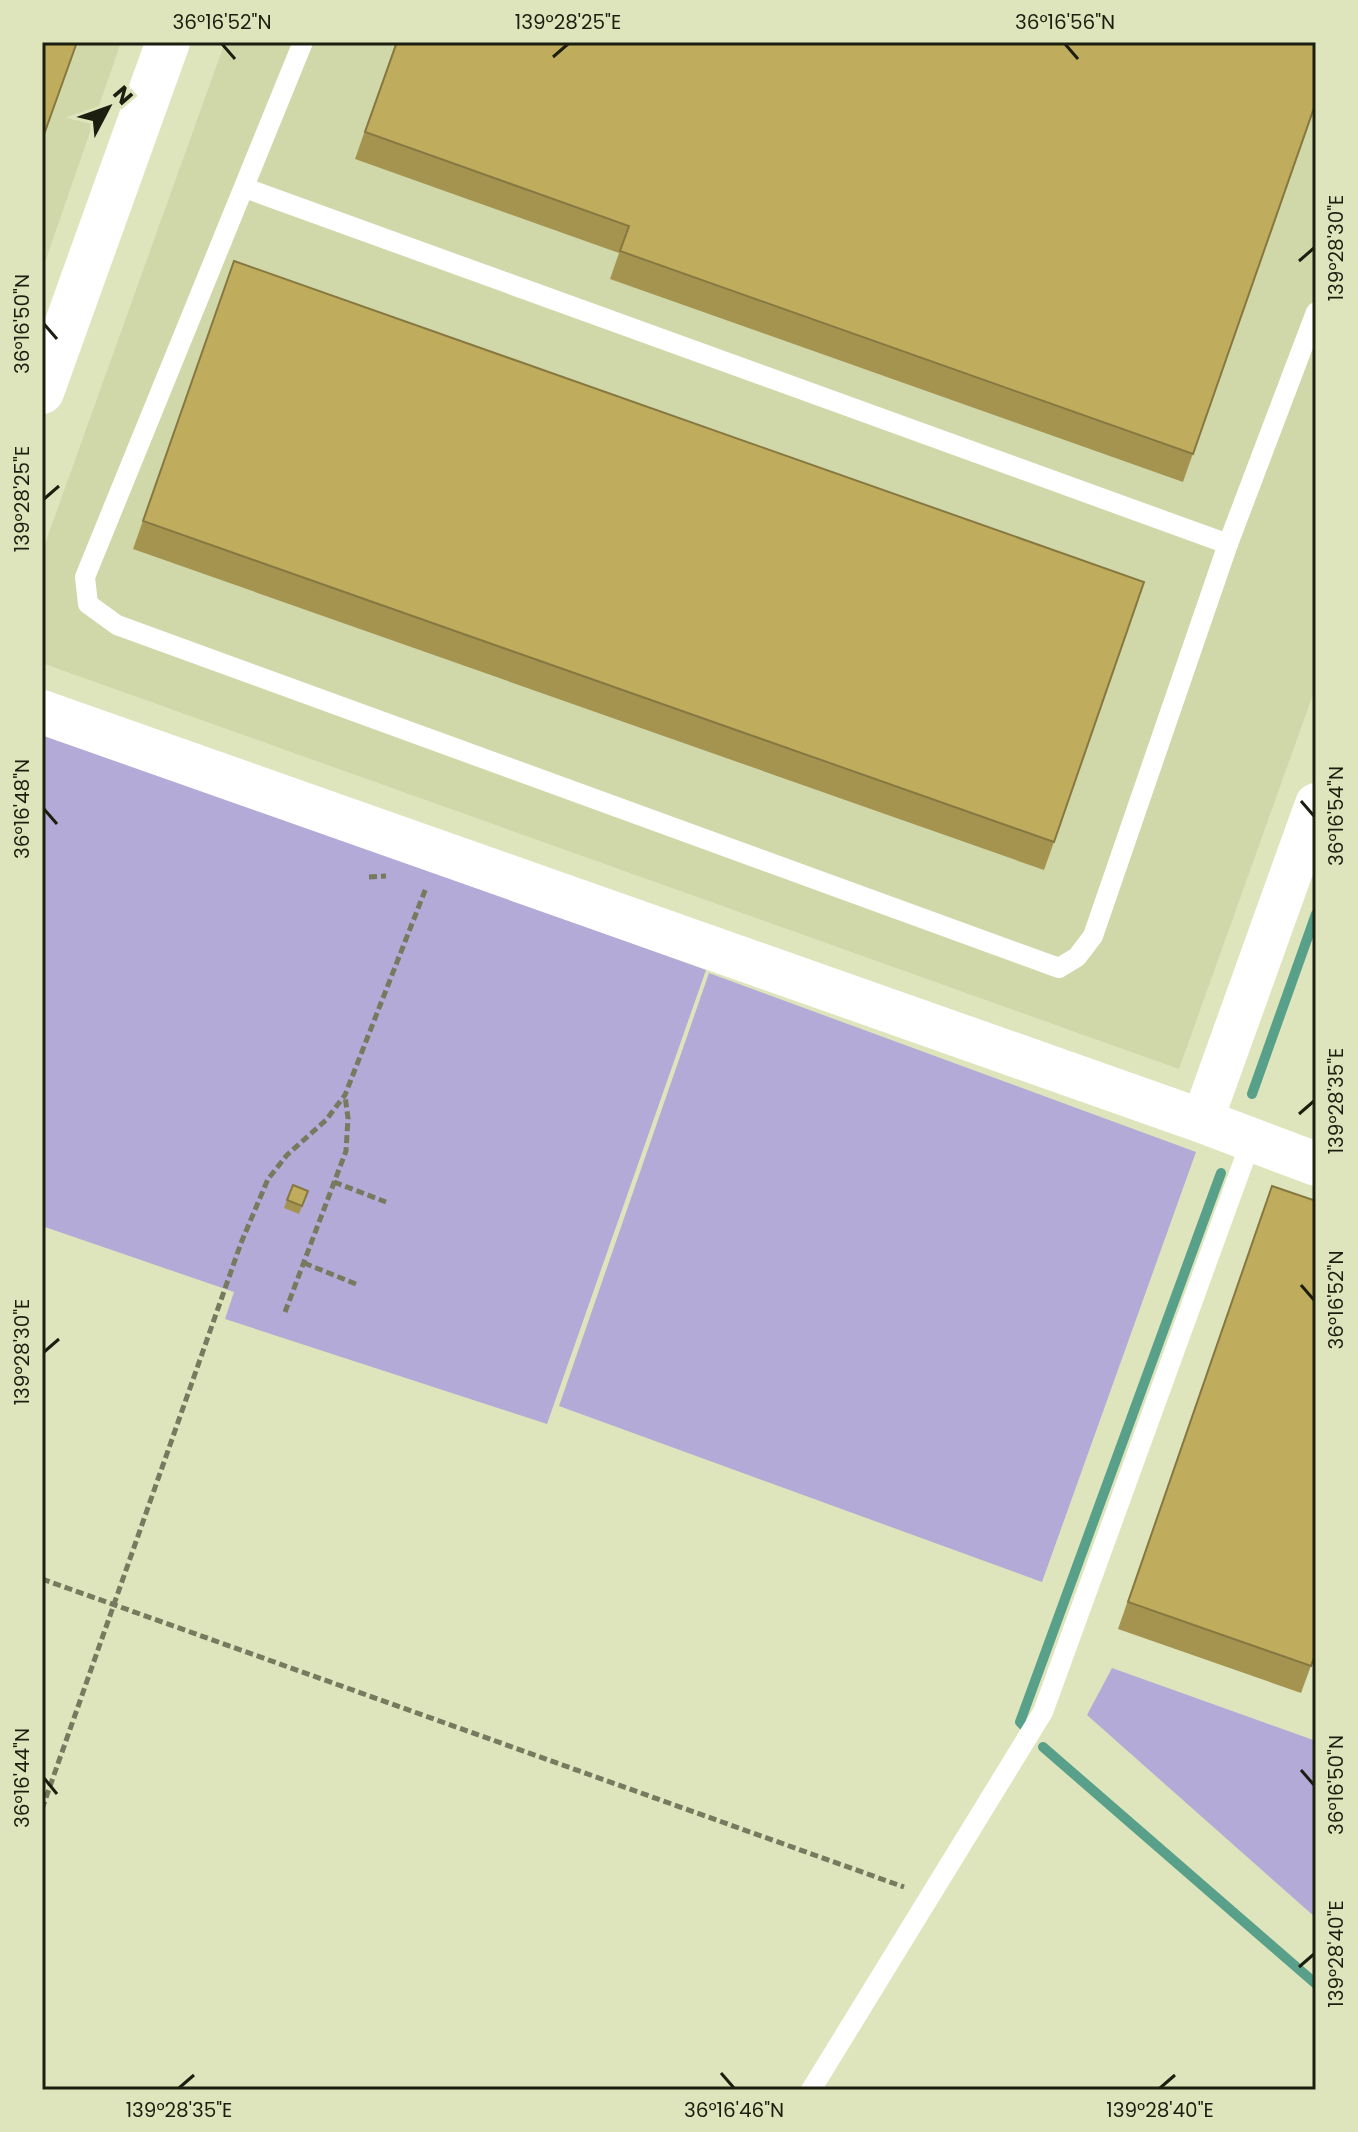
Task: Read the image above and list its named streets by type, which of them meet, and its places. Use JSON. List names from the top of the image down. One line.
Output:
{"north":"top right","coordinates":["36°16'52\"N","139°28'25\"E","36°16'56\"N","139°28'30\"E","36°16'50\"N","36°16'48\"N","36°16'54\"N","139°28'35\"E","36°16'44\"N","139°28'40\"E","36°16'46\"N"]}
